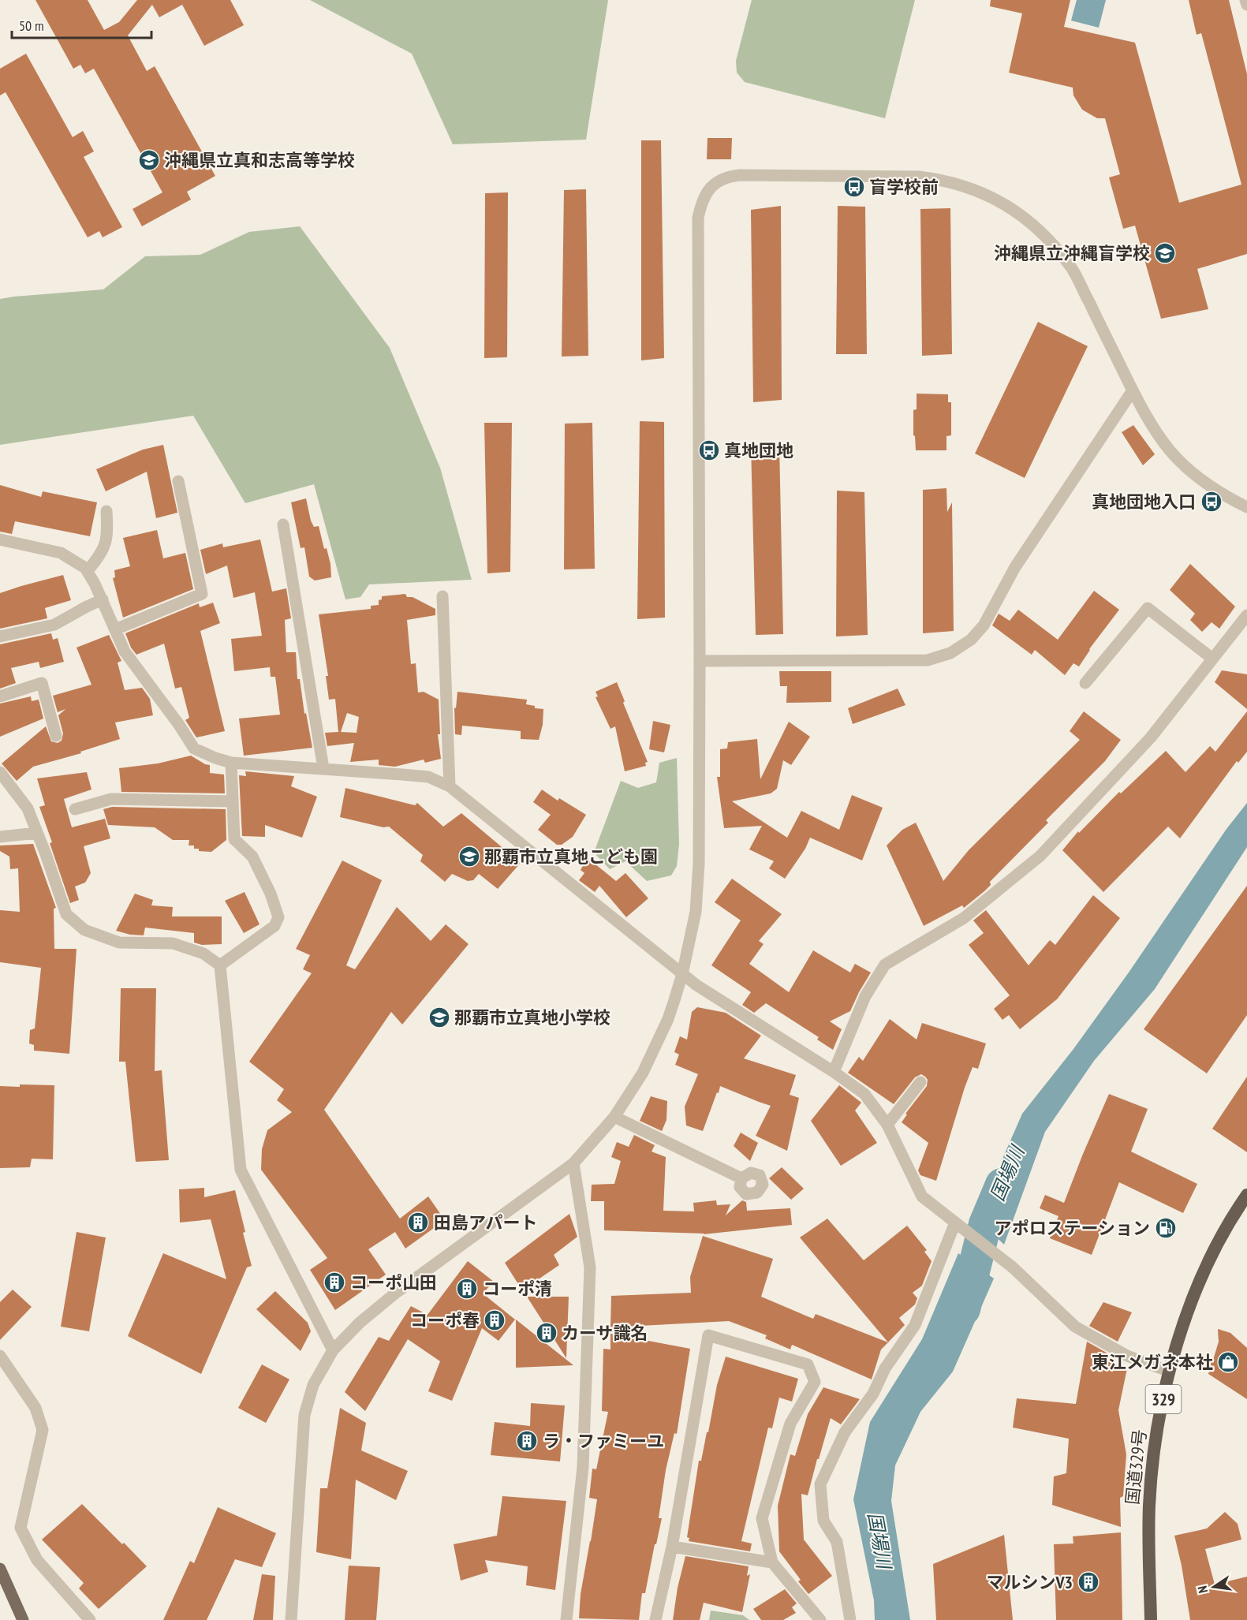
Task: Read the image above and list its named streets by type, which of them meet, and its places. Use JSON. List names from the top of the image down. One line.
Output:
{"streets":{"highway":["329","国道329号"]},"water":["国場川"],"places":{"school or university":["沖縄県立真和志高等学校","沖縄県立沖縄盲学校","那覇市立真地こども園","那覇市立真地小学校"],"bus stop":["盲学校前","真地団地","真地団地入口"],"building":["田島アパート","コーポ山田","コーポ清","コーポ春","カーサ識名","ラ・ファミーユ","マルシンV3"],"fuel station":["アポロステーション"],"shop":["東江メガネ本社"]},"scale_bar":"50 m","north":"left"}
